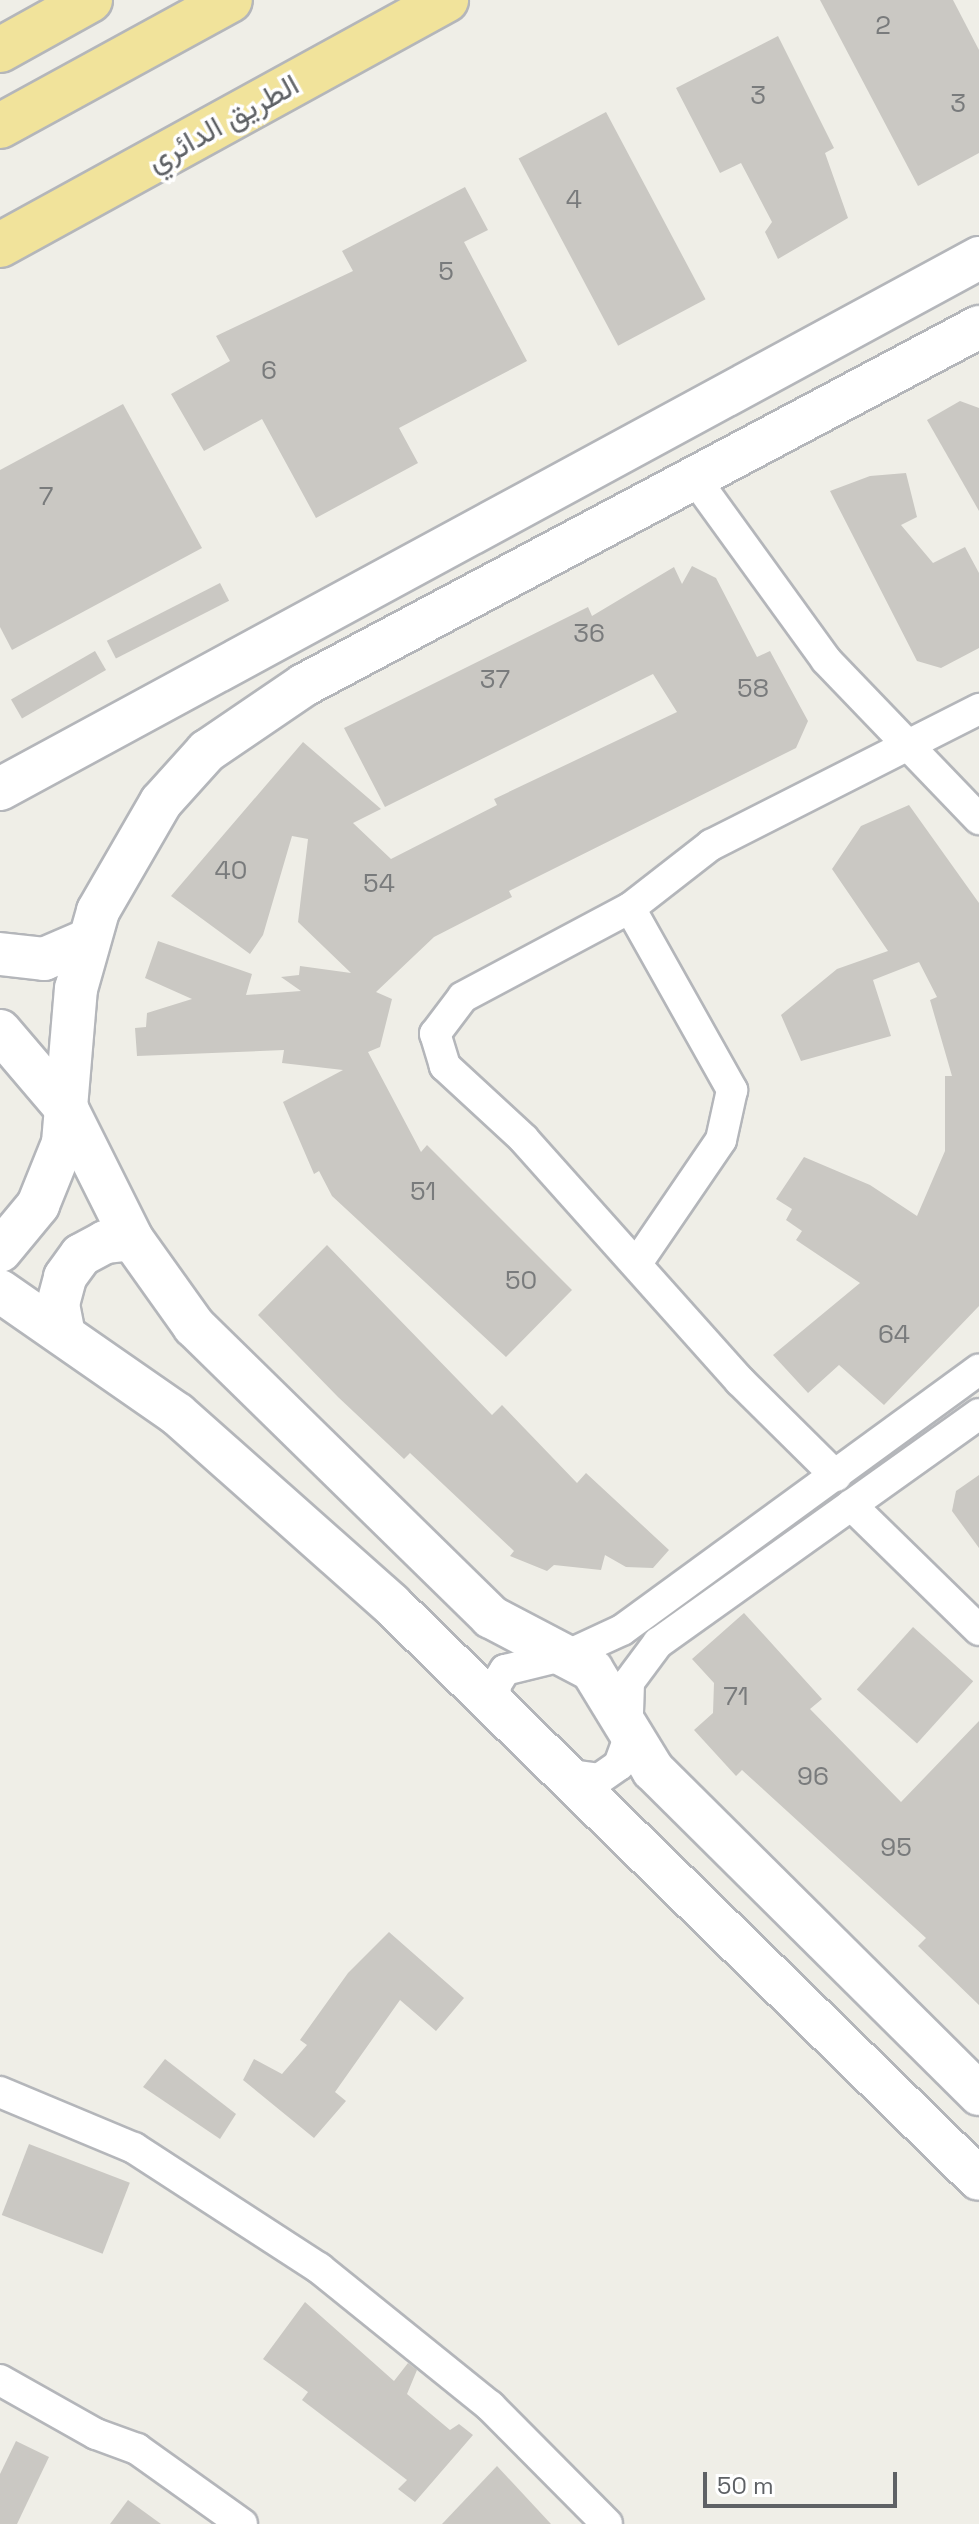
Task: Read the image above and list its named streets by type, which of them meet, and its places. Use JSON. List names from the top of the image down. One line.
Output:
{"streets":{"highway":["الطريق الدائري"]},"house_numbers":["2","3","3","4","5","6","7","36","37","58","40","54","51","50","64","71","96","95"],"scale_bar":"50 m"}
